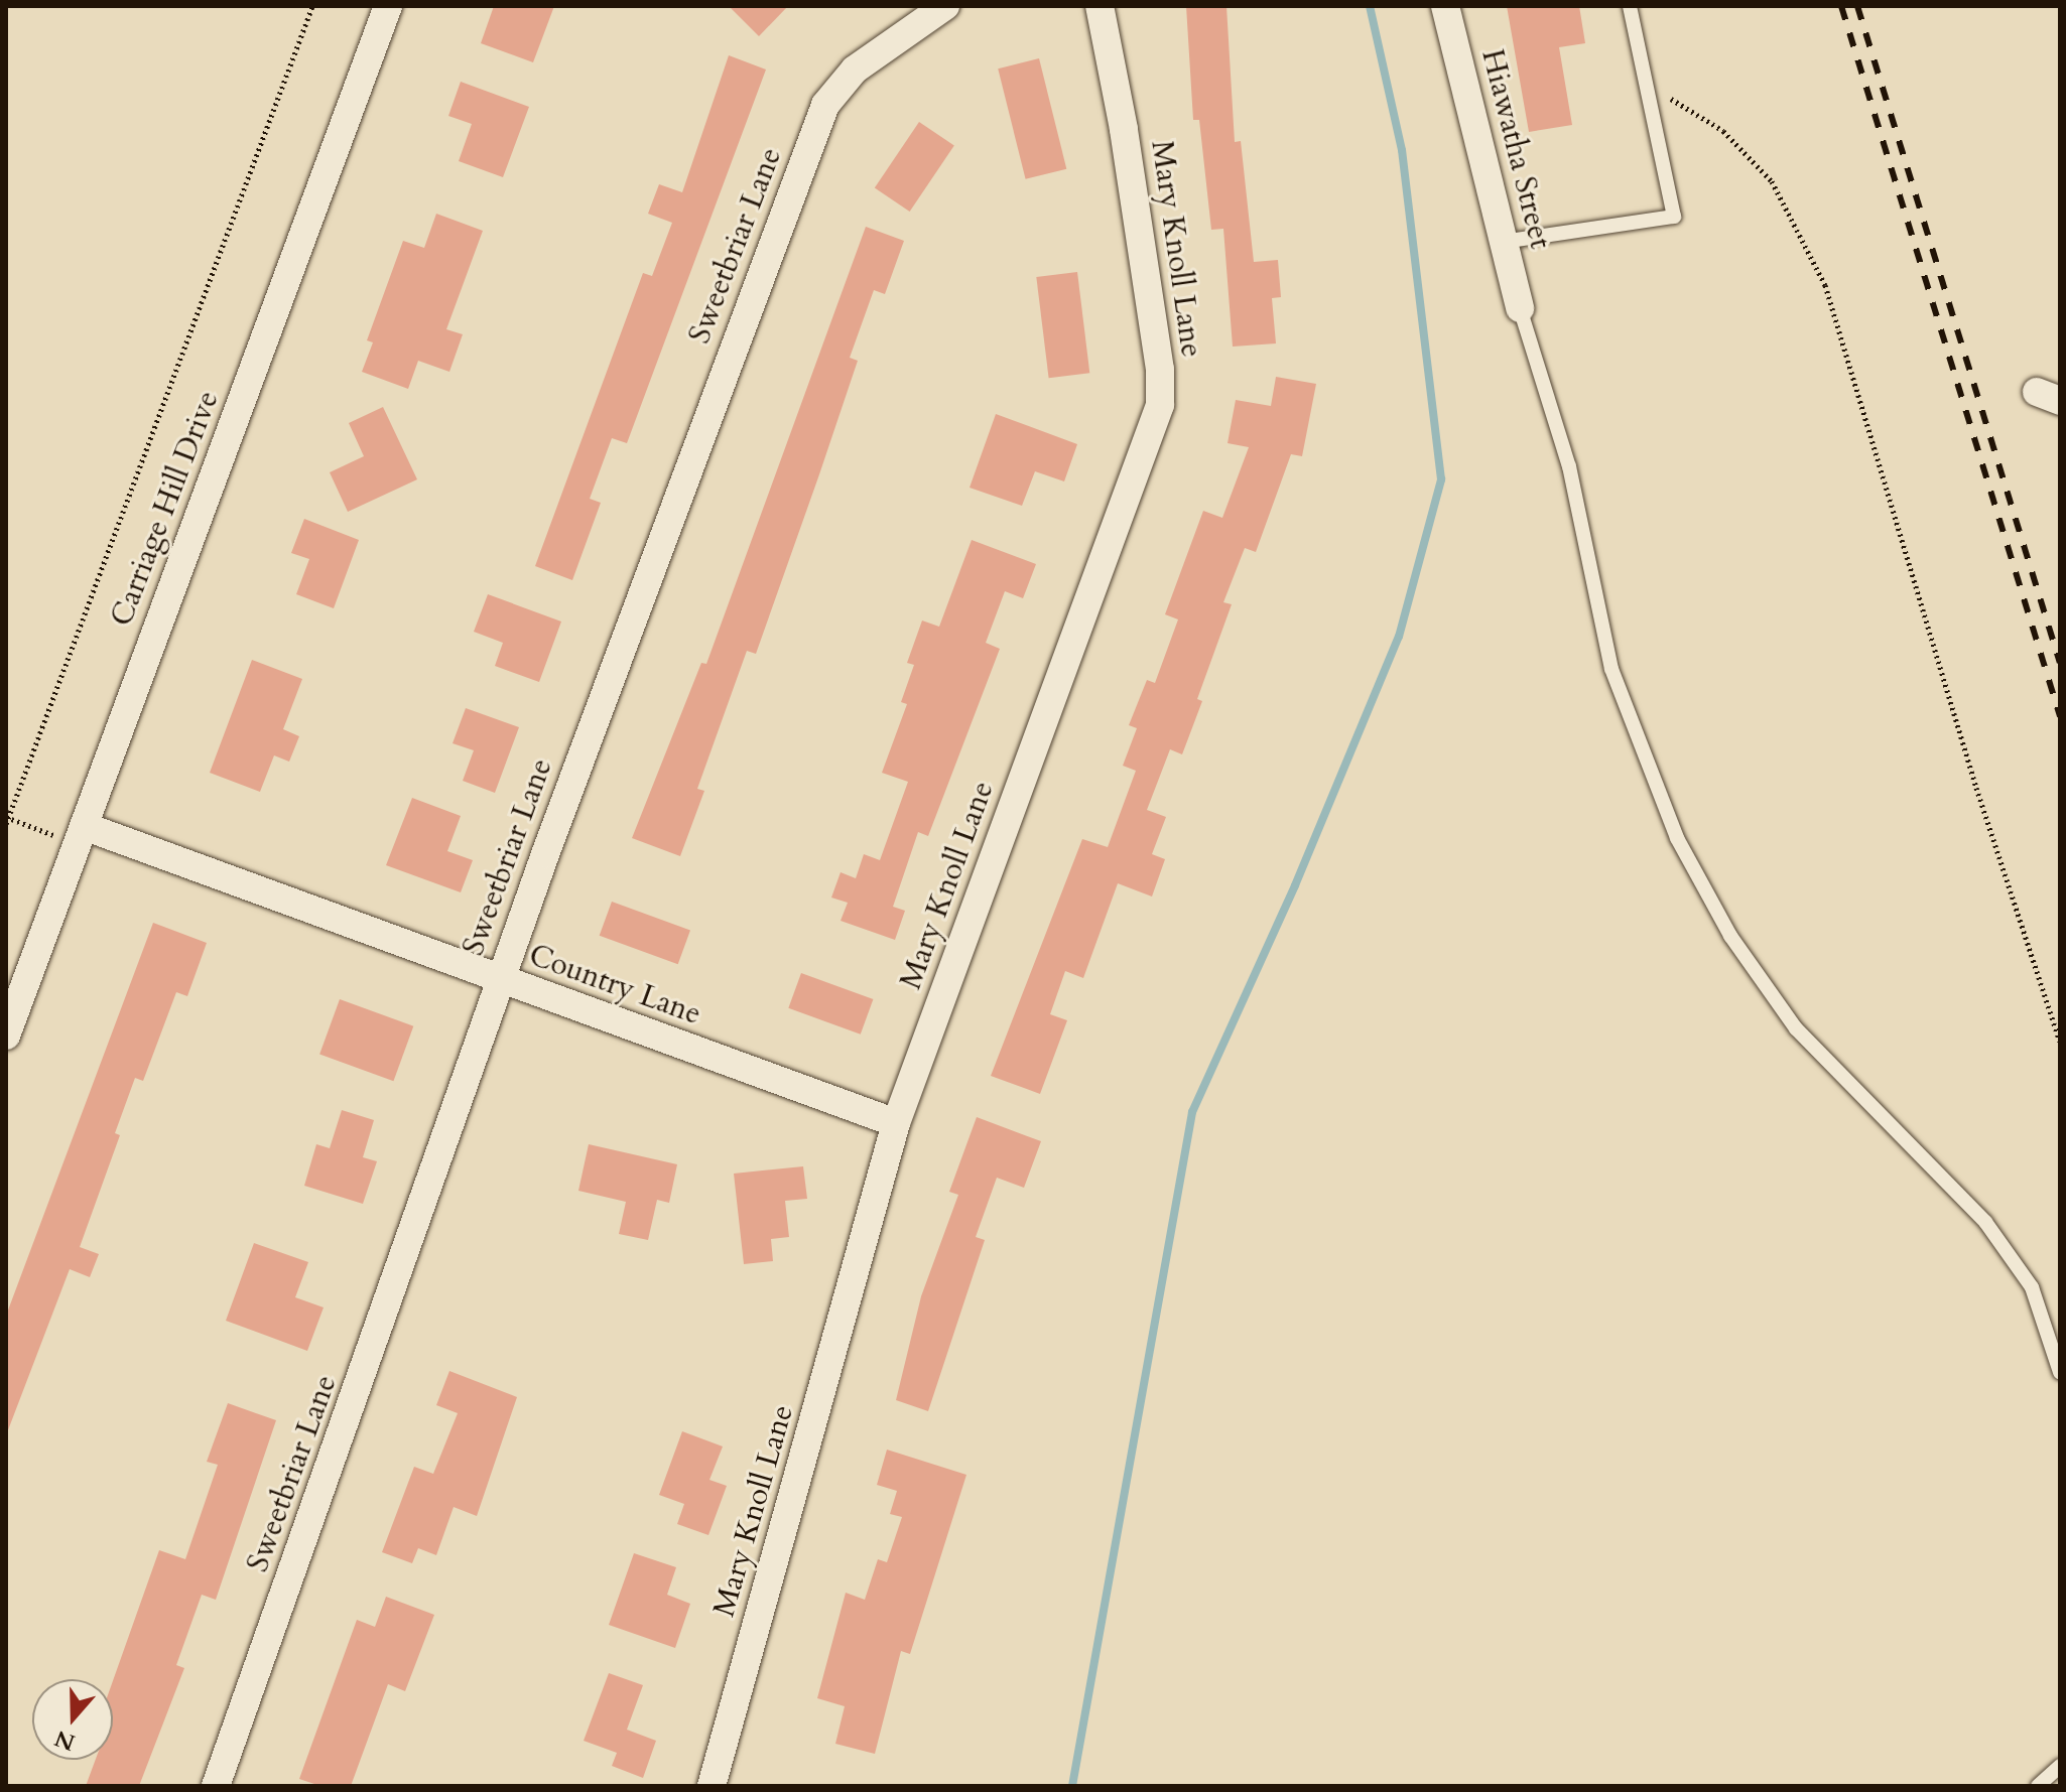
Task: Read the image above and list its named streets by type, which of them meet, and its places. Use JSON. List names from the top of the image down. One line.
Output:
{"streets":{"street":["Hiawatha Street","Sweetbriar Lane","Mary Knoll Lane","Carriage Hill Drive","Country Lane"]},"crossings":[["Sweetbriar Lane","Country Lane"],["Mary Knoll Lane","Country Lane"],["Carriage Hill Drive","Country Lane"]],"north":"bottom"}
